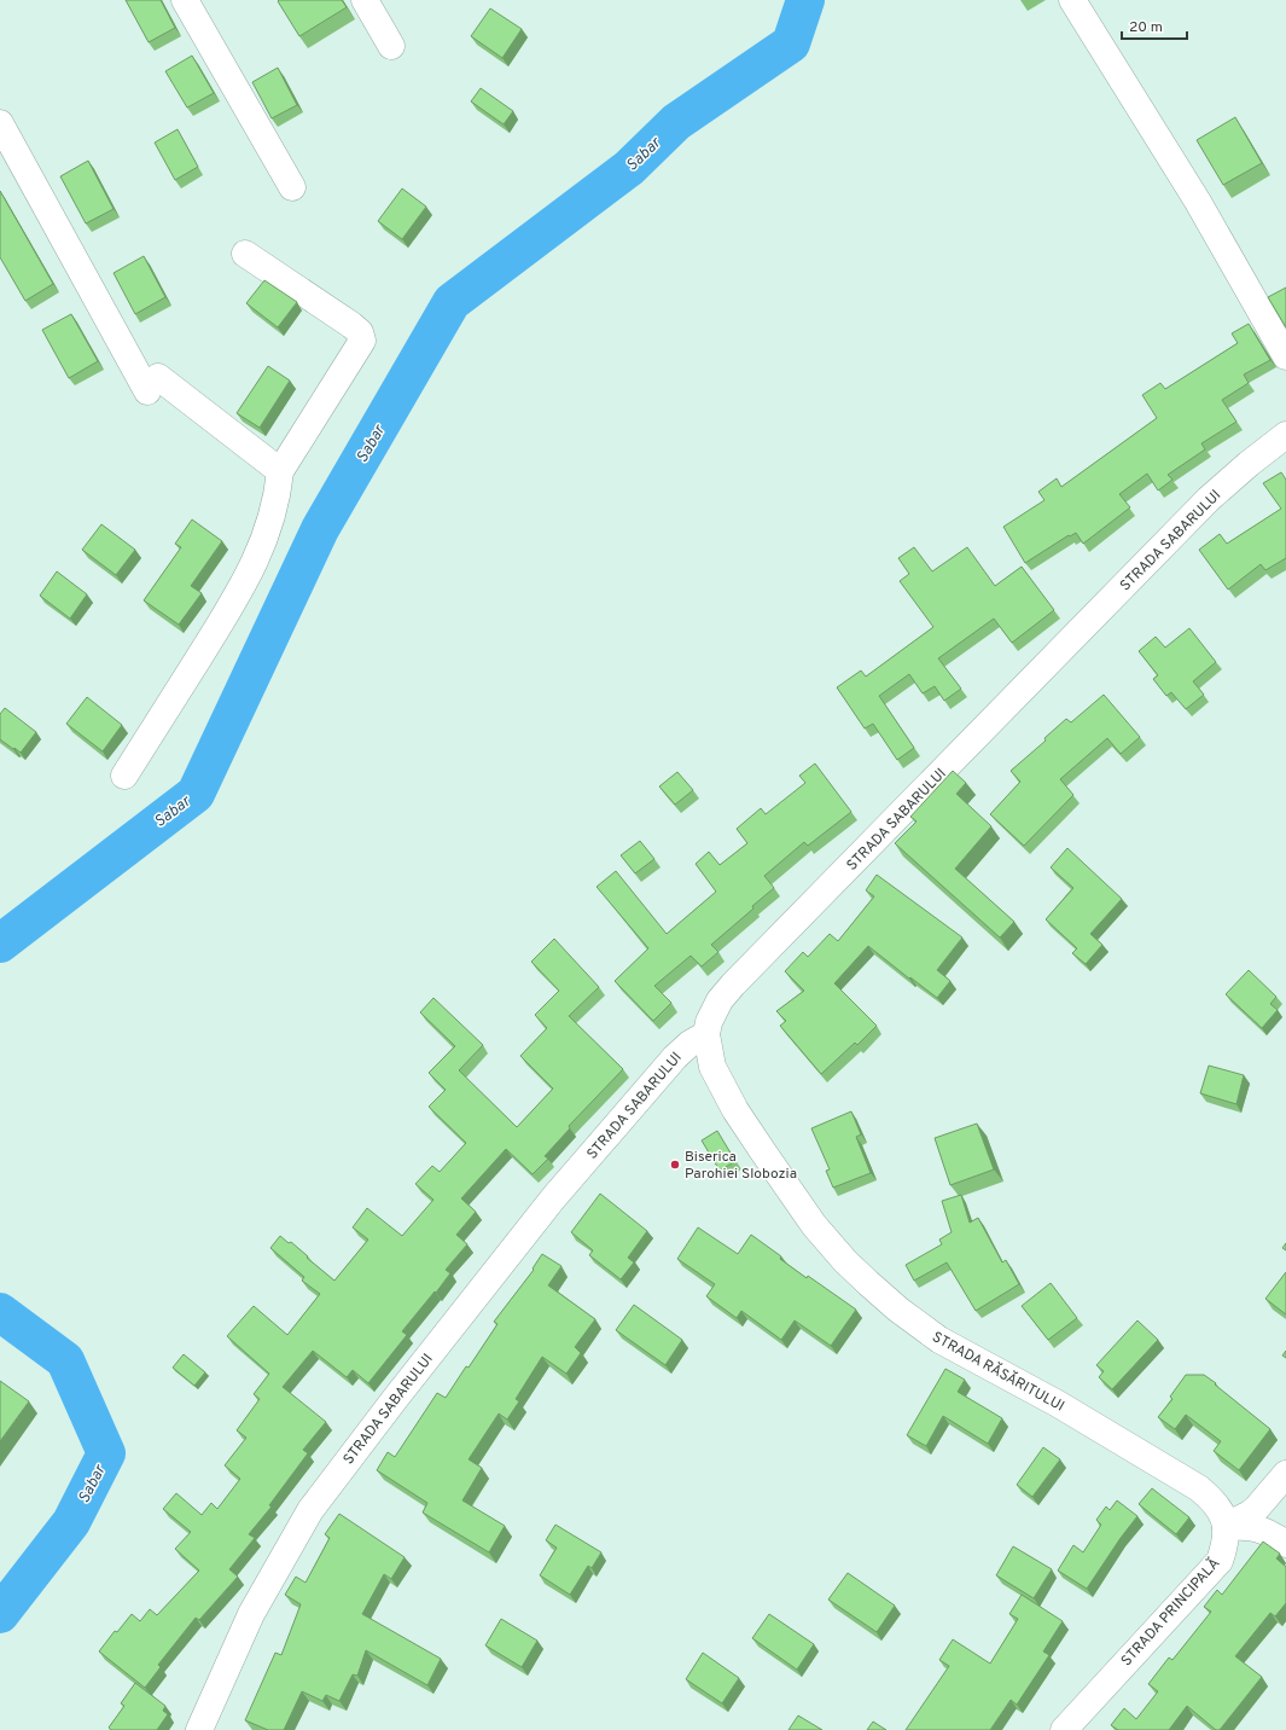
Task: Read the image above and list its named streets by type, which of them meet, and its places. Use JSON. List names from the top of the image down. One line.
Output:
{"streets":{"street":["STRADA SABARULUI","STRADA RĂSĂRITULUI","STRADA PRINCIPALĂ"]},"crossings":[["STRADA SABARULUI","STRADA RĂSĂRITULUI"],["STRADA RĂSĂRITULUI","STRADA PRINCIPALĂ"]],"water":["Sabar"],"places":["Biserica Parohiei Slobozia"],"scale_bar":"20 m"}
